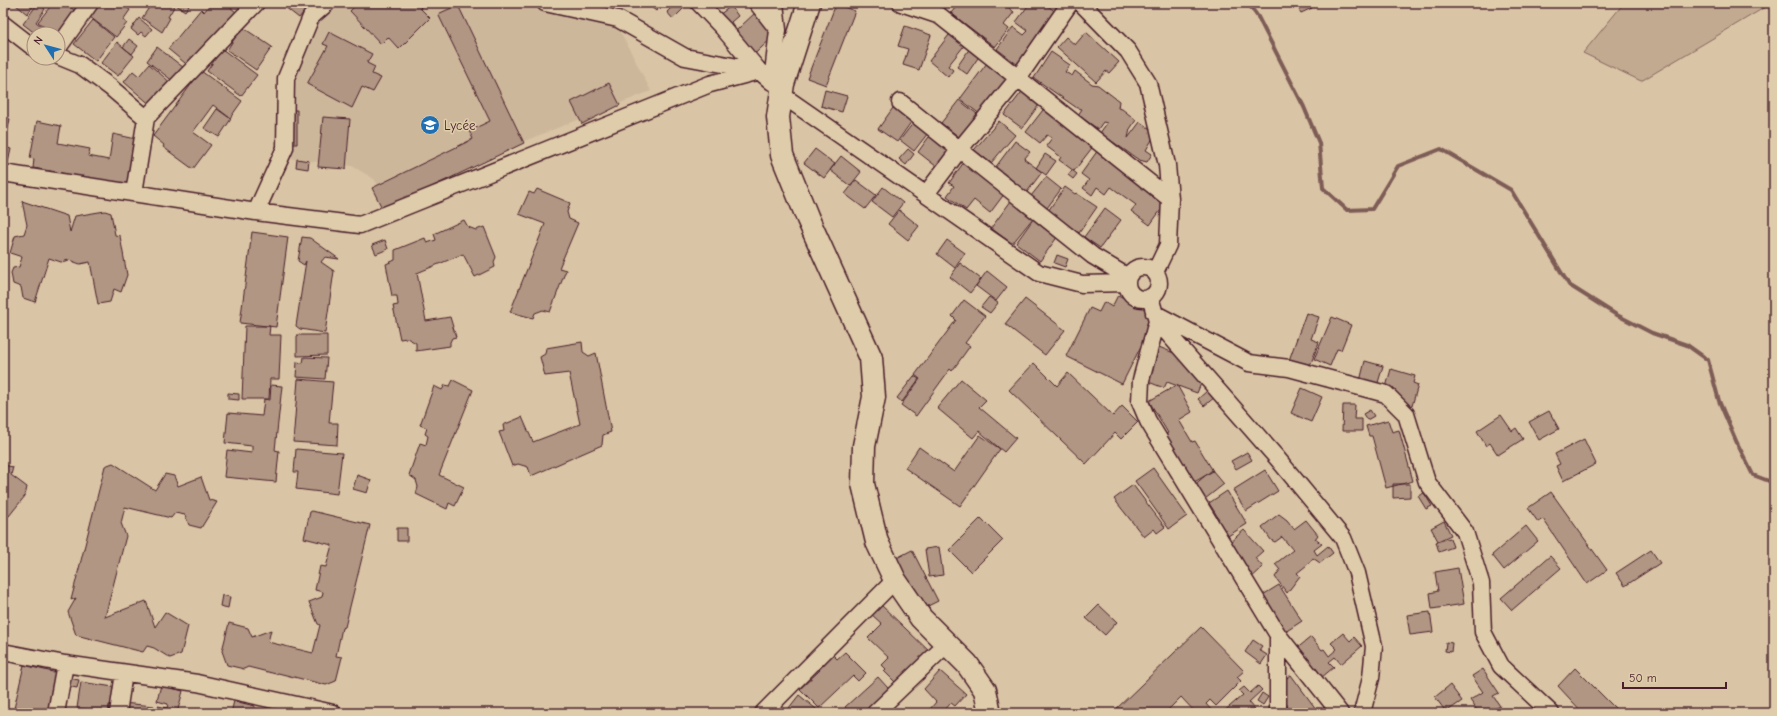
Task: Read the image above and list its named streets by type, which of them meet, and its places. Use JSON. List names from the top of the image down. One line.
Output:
{"places":{"school or university":["Lycée"]},"scale_bar":"50 m","north":"top left"}
